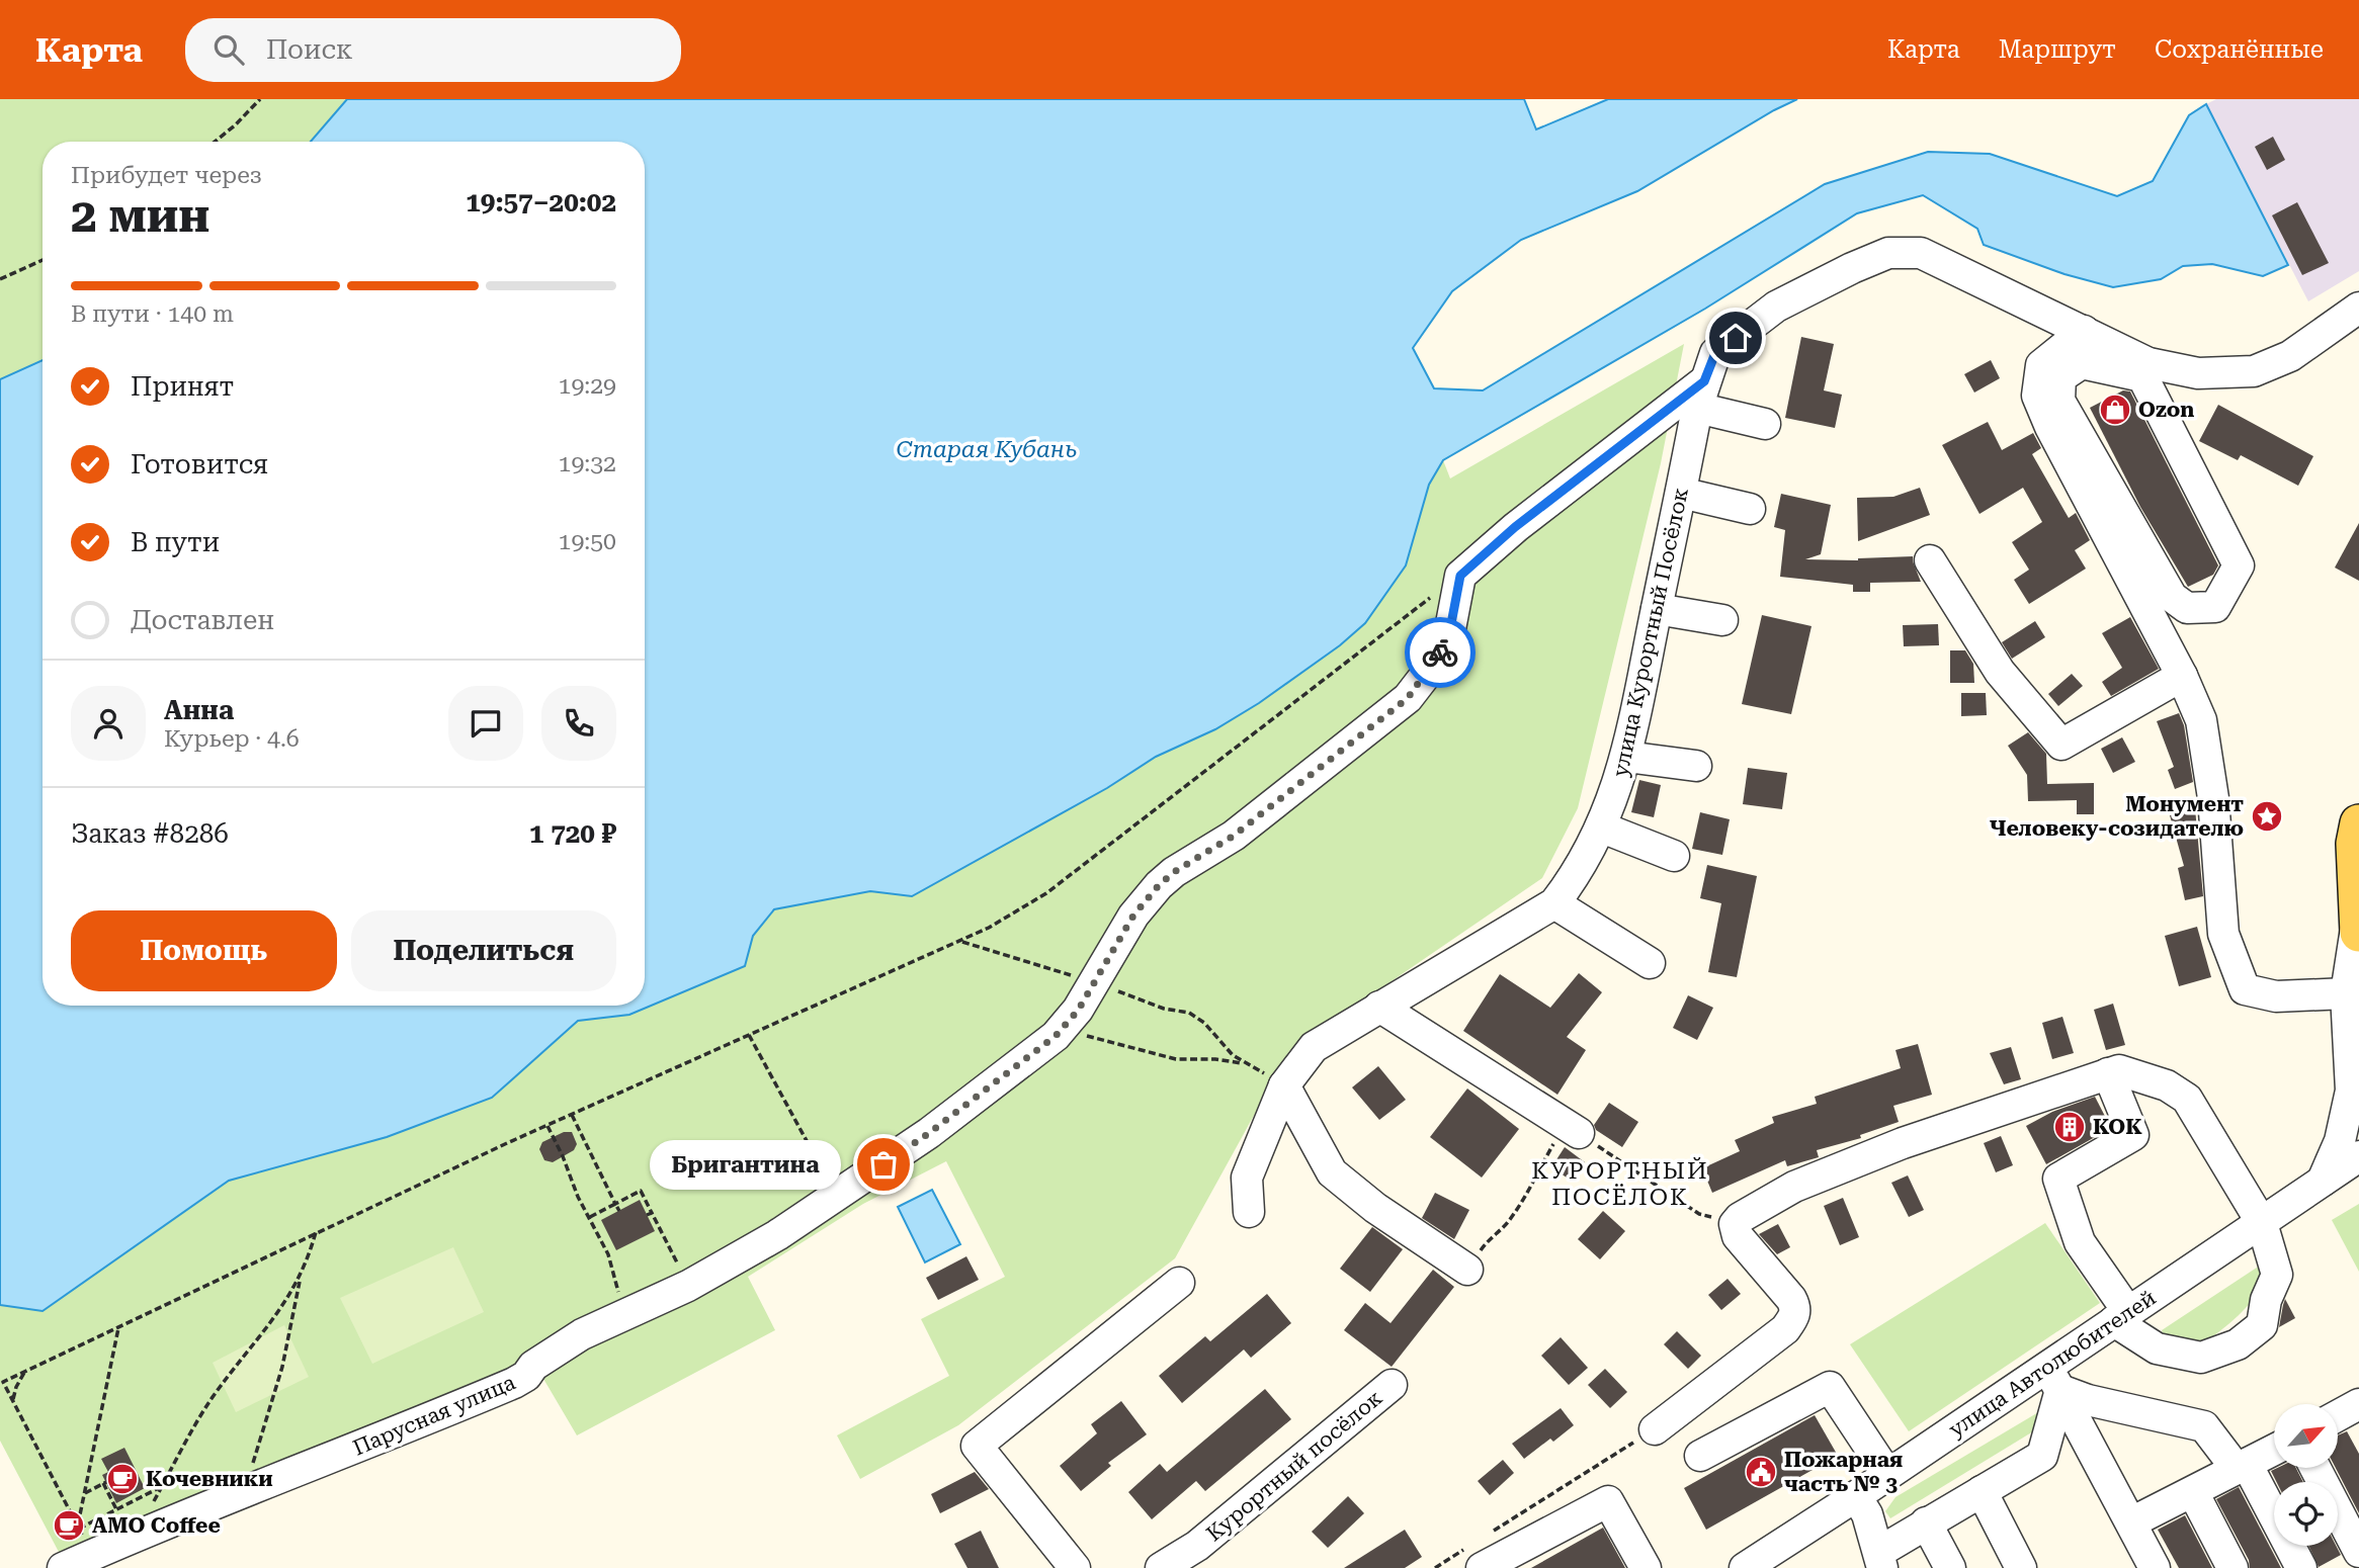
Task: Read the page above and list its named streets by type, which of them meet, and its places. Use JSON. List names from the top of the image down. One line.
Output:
{"streets":{"street":["улица Курортный Посёлок","улица Автолюбителей","Парусная улица","Курортный посёлок"]},"districts":["КУРОРТНЫЙ ПОСЁЛОК"],"water":["Старая Кубань"],"places":{"shop":["Ozon"],"place":["Монумент Человеку-созидателю"],"building":["КОК"],"other":["Бригантина"],"public building":["Пожарная часть № 3"],"cafe":["Кочевники","AMO Coffee"]},"north":"top right","page":{"header":"Карта","search":"Поиск","nav":["Карта","Маршрут","Сохранённые"],"heading":["2 мин","Прибудет через","19:57–20:02"],"panel":["Анна","Курьер · 4.6","Заказ #8286","1 720 ₽"],"bar":"В пути · 140 m","list":[["Принят","19:29"],["Готовится","19:32"],["В пути","19:50"],"Доставлен"],"buttons":["Помощь","Поделиться"],"bubble":"Бригантина"}}
